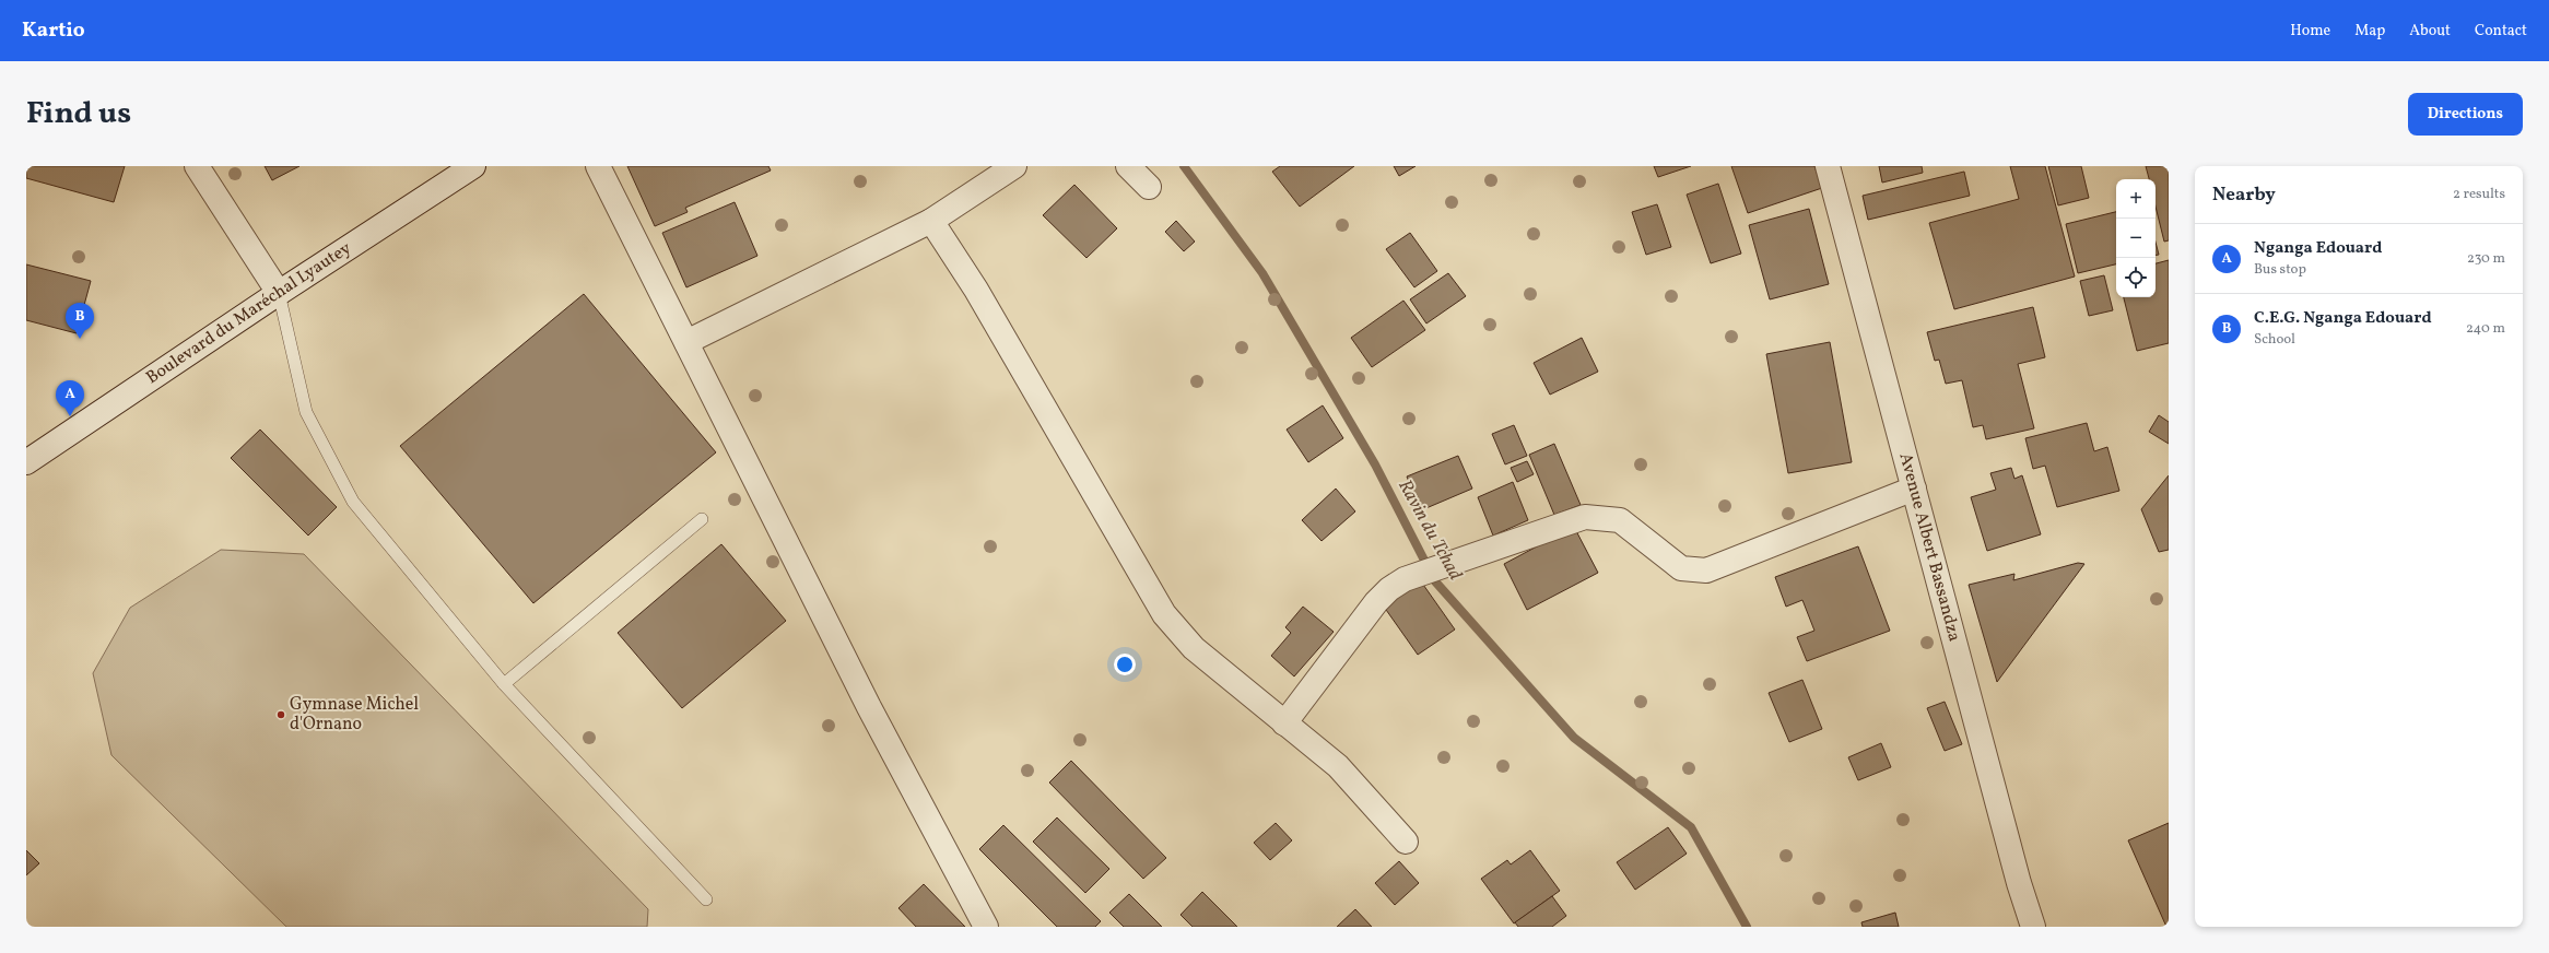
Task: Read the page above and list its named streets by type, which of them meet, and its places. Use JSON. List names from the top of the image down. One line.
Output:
{"streets":{"street":["Boulevard du Maréchal Lyautey","Avenue Albert Bassandza"]},"water":["Ravin du Tchad"],"places":["Gymnase Michel d'Ornano"],"page":{"header":"Kartio","nav":["Home","Map","About","Contact"],"title":"Find us","buttons":"Directions","heading":["Nearby","2 results"],"map_buttons":["+","−"],"list":[{"mark":"A","name":"Nganga Edouard","note":"Bus stop","value":"230 m"},{"mark":"B","name":"C.E.G. Nganga Edouard","note":"School","value":"240 m"}],"pins":["B","A"]}}
